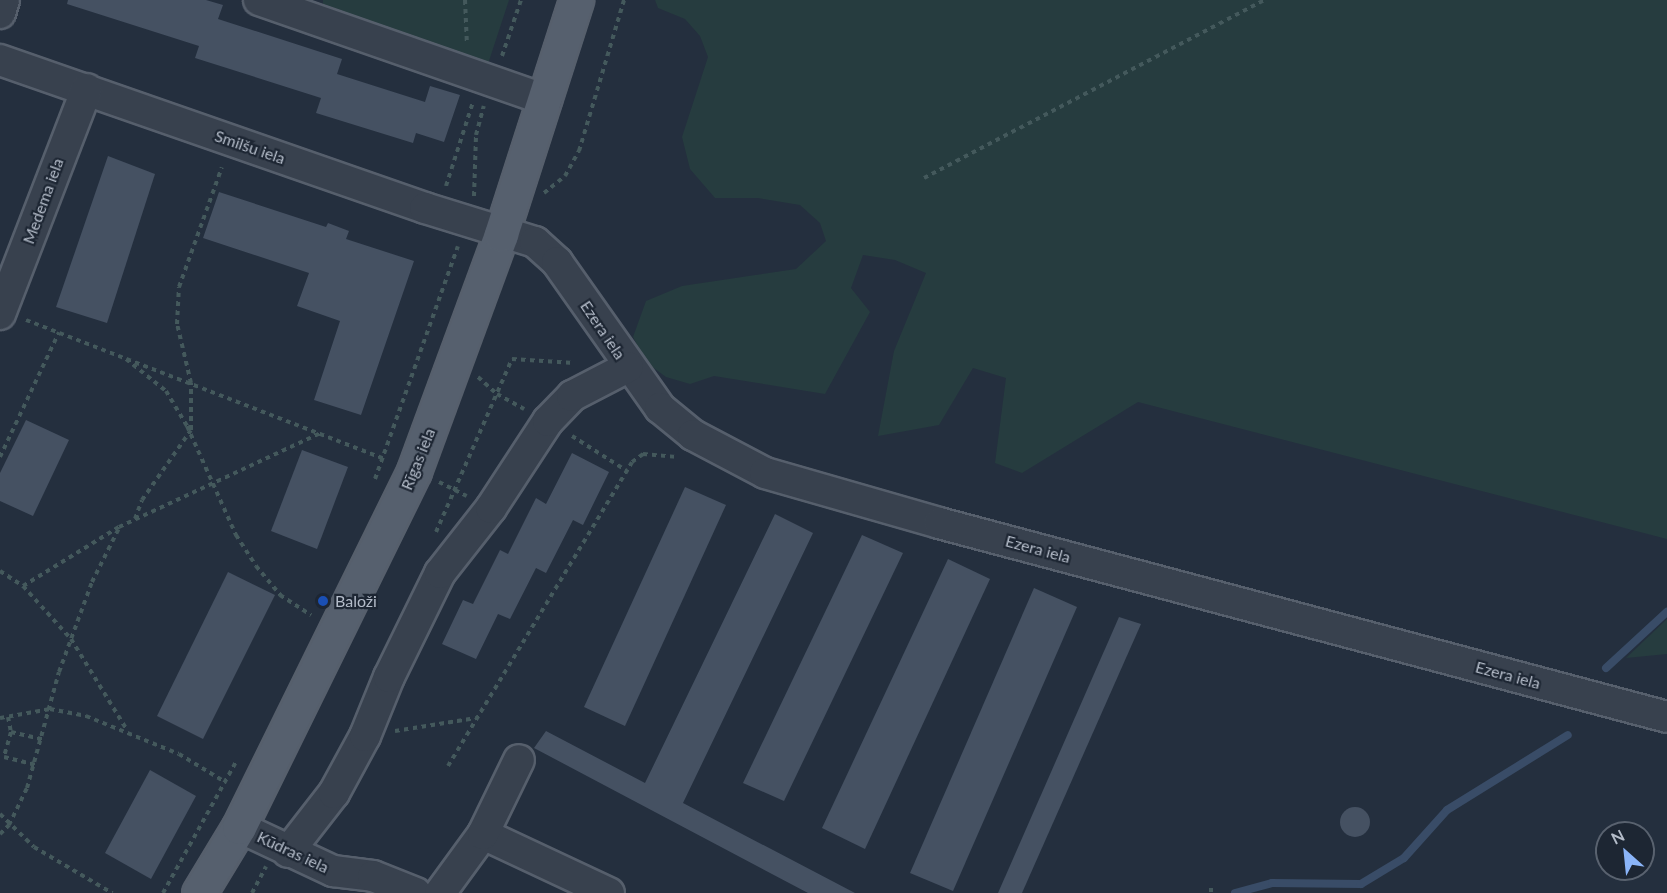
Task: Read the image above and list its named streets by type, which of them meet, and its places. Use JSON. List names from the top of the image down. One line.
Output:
{"streets":{"main road":["Rīgas iela"],"street":["Smilšu iela","Medema iela","Ezera iela","Kūdras iela"]},"crossings":[["Smilšu iela","Medema iela"],["Smilšu iela","Ezera iela"],["Smilšu iela","Rīgas iela"],["Ezera iela","Rīgas iela"],["Rīgas iela","Kūdras iela"]],"places":["Baloži"],"north":"top left"}
